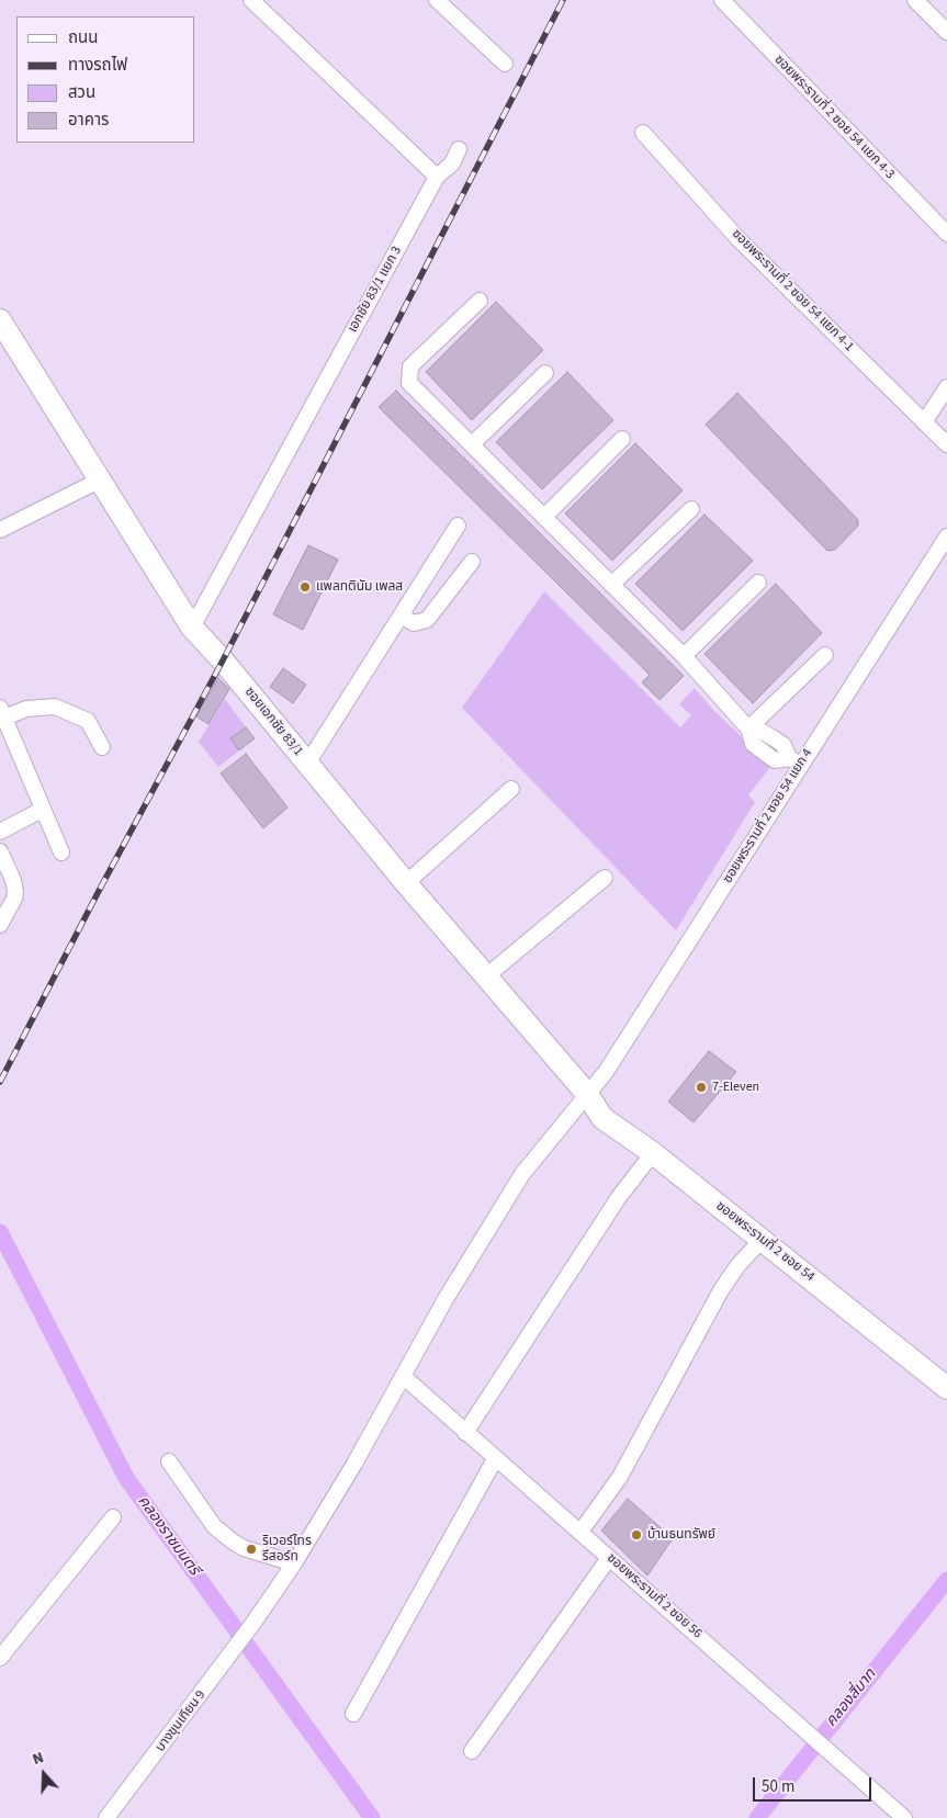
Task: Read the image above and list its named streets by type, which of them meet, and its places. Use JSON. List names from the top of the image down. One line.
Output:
{"streets":{"street":["ซอยพระรามที่ 2 ซอย 54 แยก 4-3","เอกชัย 83/1 แยก 3","ซอยพระรามที่ 2 ซอย 54 แยก 4-1","ซอยเอกชัย 83/1","ซอยพระรามที่ 2 ซอย 54 แยก 4","ซอยพระรามที่ 2 ซอย 54","ซอยพระรามที่ 2 ซอย 56","บางขุนเทียน 9"]},"crossings":[["เอกชัย 83/1 แยก 3","ซอยเอกชัย 83/1"],["ซอยเอกชัย 83/1","ซอยพระรามที่ 2 ซอย 54 แยก 4"],["ซอยเอกชัย 83/1","ซอยพระรามที่ 2 ซอย 54"],["ซอยพระรามที่ 2 ซอย 54 แยก 4","ซอยพระรามที่ 2 ซอย 54"],["ซอยพระรามที่ 2 ซอย 54 แยก 4","ซอยพระรามที่ 2 ซอย 56"],["ซอยพระรามที่ 2 ซอย 54 แยก 4","บางขุนเทียน 9"],["ซอยพระรามที่ 2 ซอย 56","บางขุนเทียน 9"]],"water":["คลองราชมนตรี","คลองสี่บาท"],"places":["แพลทตินัม เพลส","7-Eleven","บ้านธนทรัพย์","ริเวอร์ไทร รีสอร์ท"],"legend":["ถนน","ทางรถไฟ","สวน","อาคาร"],"scale_bar":"50 m","north":"top"}
